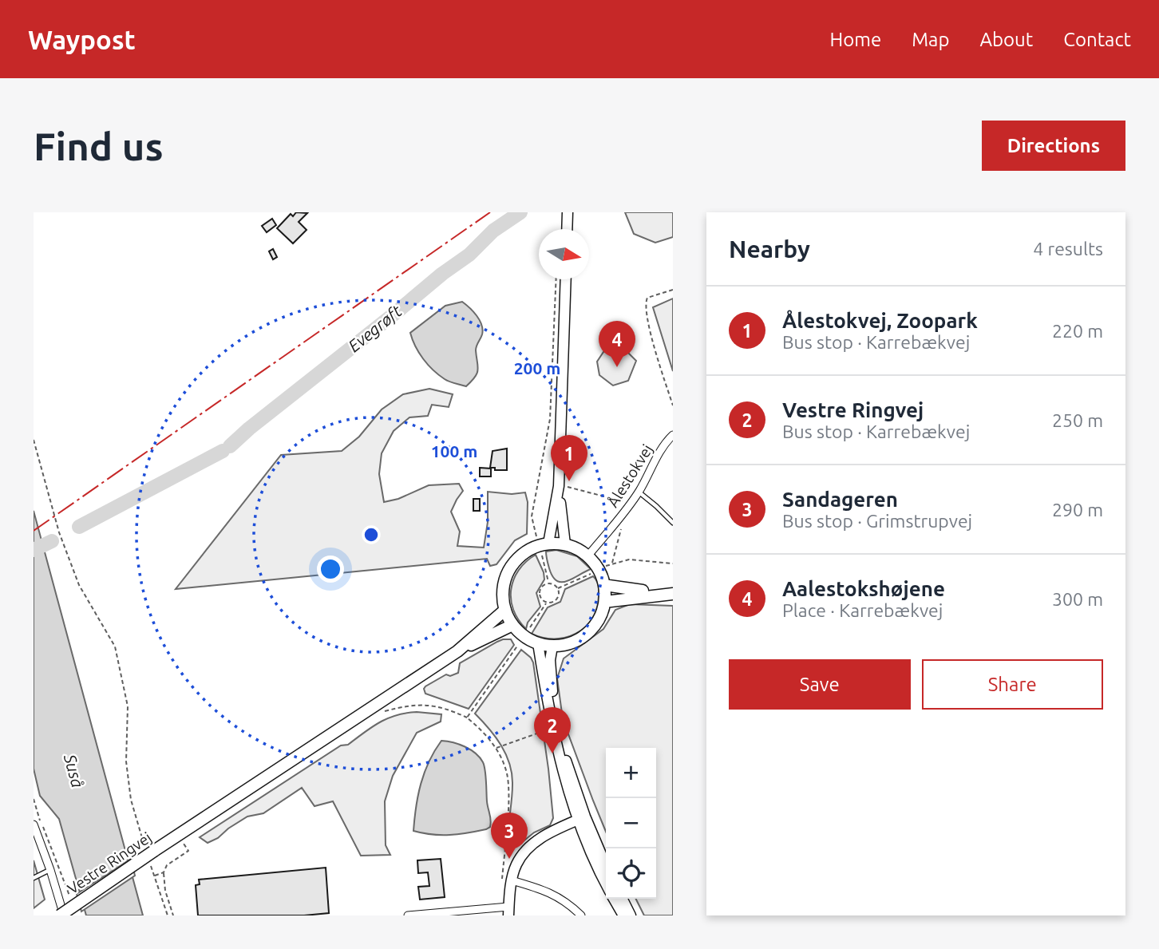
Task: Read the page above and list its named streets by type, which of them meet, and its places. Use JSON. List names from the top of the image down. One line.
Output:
{"streets":{"main road":["Vestre Ringvej"],"street":["Ålestokvej"]},"water":["Evegrøft","Suså"],"north":"right","page":{"header":"Waypost","nav":["Home","Map","About","Contact"],"buttons":["Directions",["Save","Share"]],"title":"Find us","heading":["Nearby","4 results"],"list":[{"mark":"1","name":"Ålestokvej, Zoopark","note":"Bus stop · Karrebækvej","value":"220 m"},{"mark":"2","name":"Vestre Ringvej","note":"Bus stop · Karrebækvej","value":"250 m"},{"mark":"3","name":"Sandageren","note":"Bus stop · Grimstrupvej","value":"290 m"},{"mark":"4","name":"Aalestokshøjene","note":"Place · Karrebækvej","value":"300 m"}],"pins":["4","1","2","3"],"map_buttons":["+","−"]},"rings":["200 m","100 m"]}
